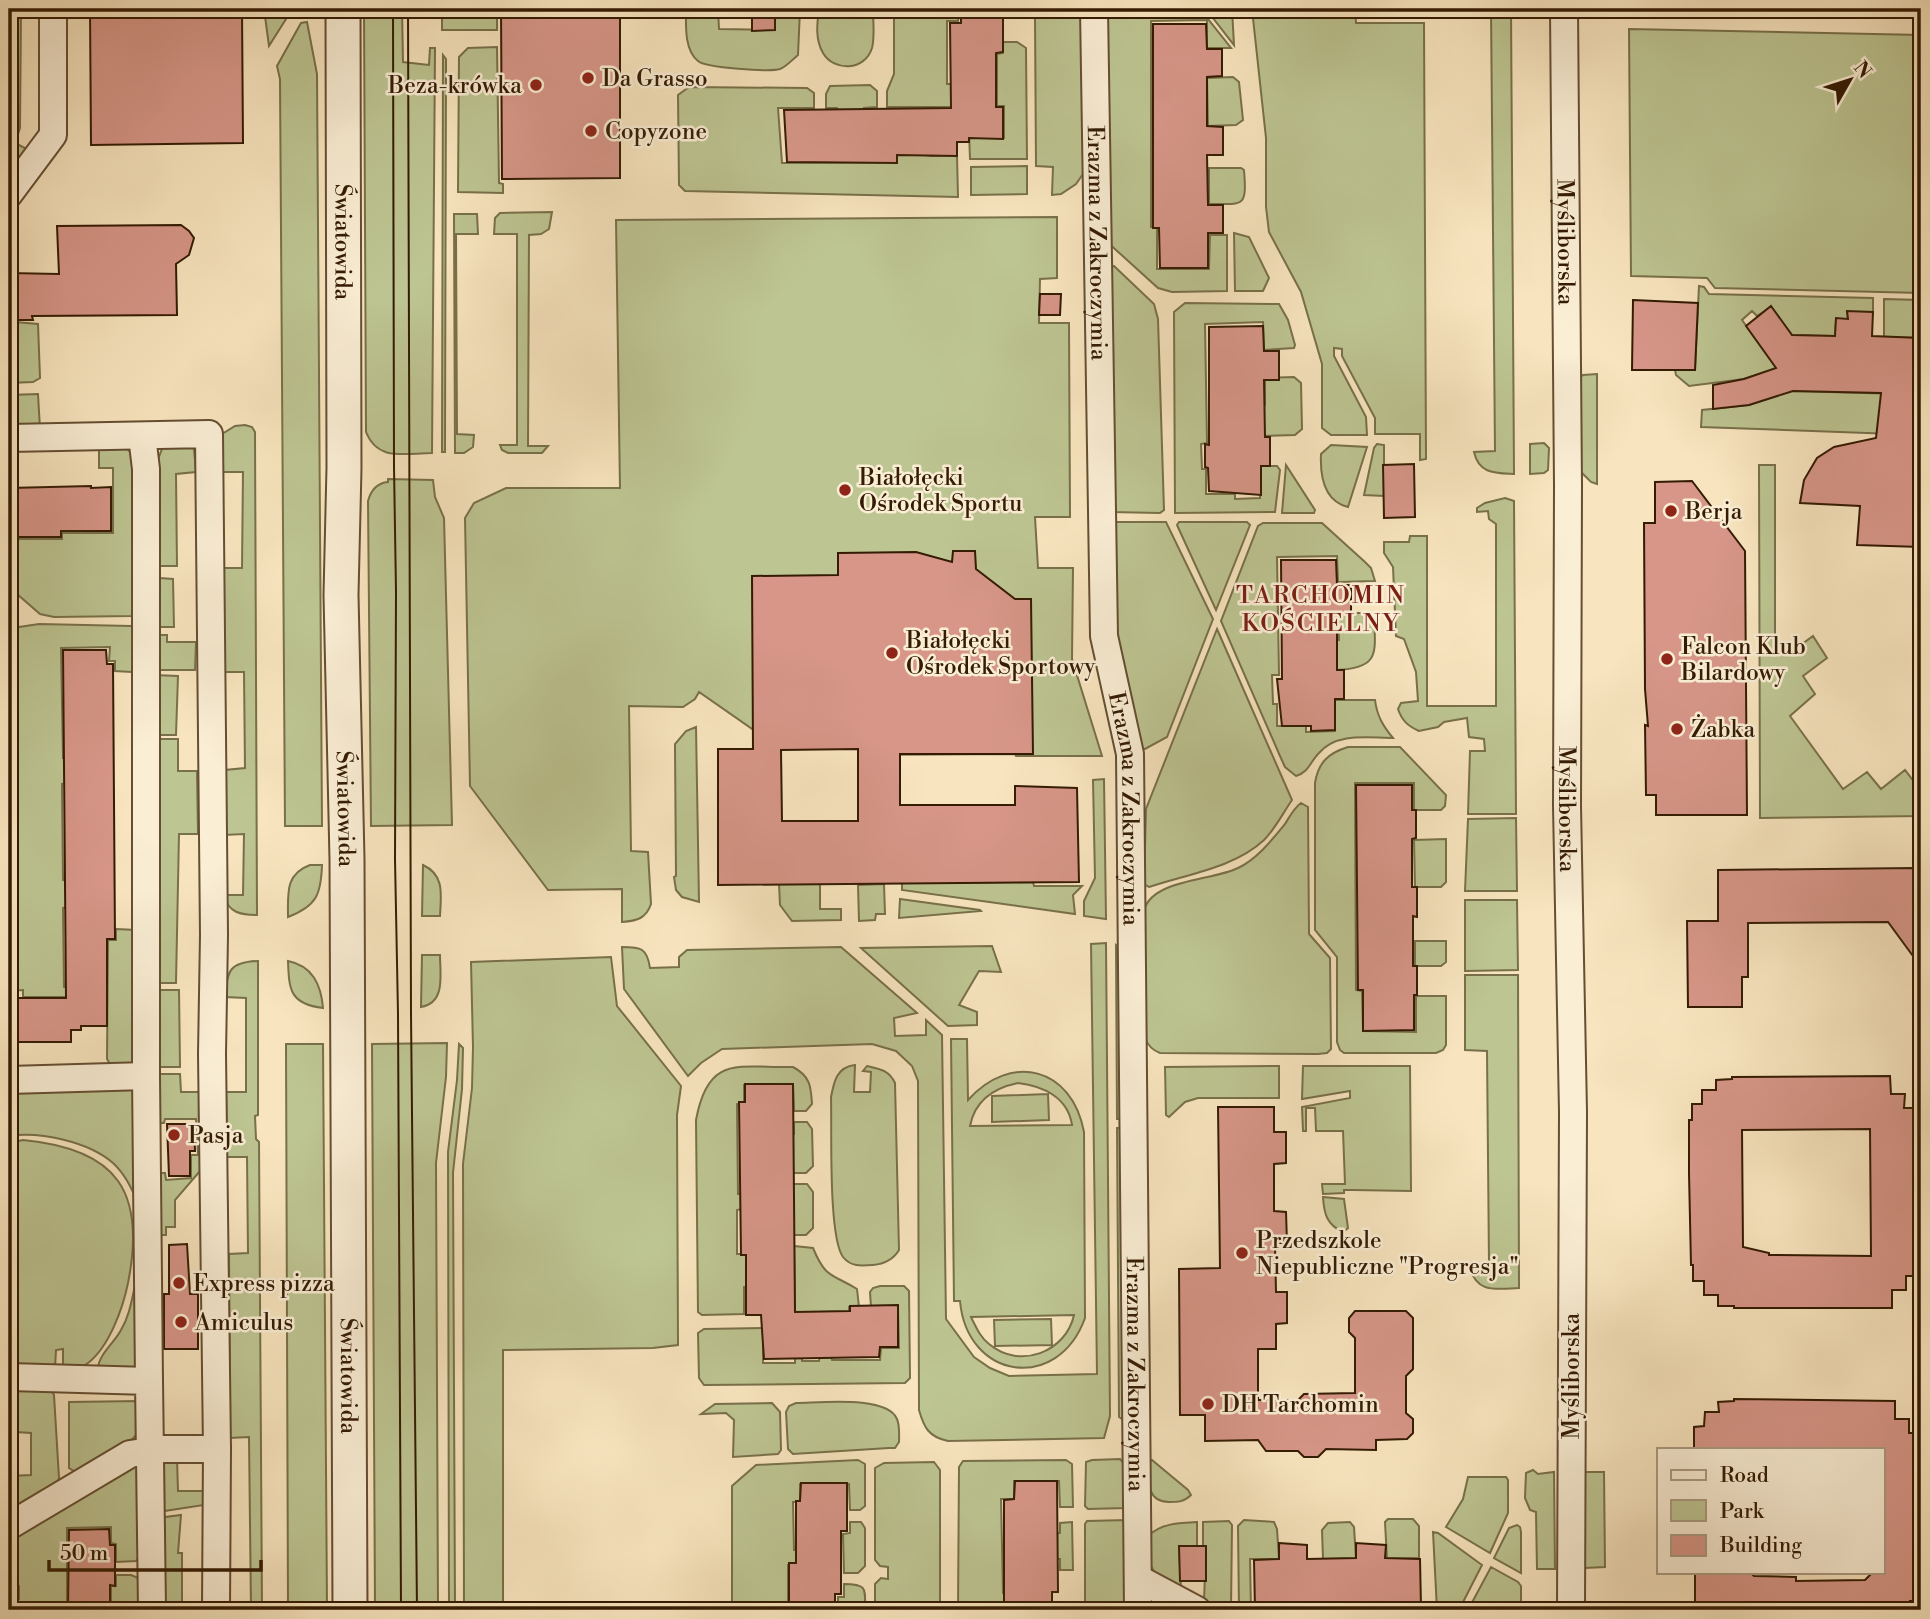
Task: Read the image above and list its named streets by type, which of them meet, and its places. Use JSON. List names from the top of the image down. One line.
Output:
{"streets":{"street":["Światowida","Myśliborska","Erazma z Zakroczymia"]},"districts":["TARCHOMIN KOŚCIELNY"],"places":["Da Grasso","Beza-krówka","Copyzone","Białołęcki Ośrodek Sportu","Berja","Białołęcki Ośrodek Sportowy","Falcon Klub Bilardowy","Żabka","Pasja","Przedszkole Niepubliczne \"Progresja\"","Express pizza","Amiculus","DH Tarchomin"],"legend":["Road","Park","Building"],"scale_bar":"50 m","north":"top right"}
